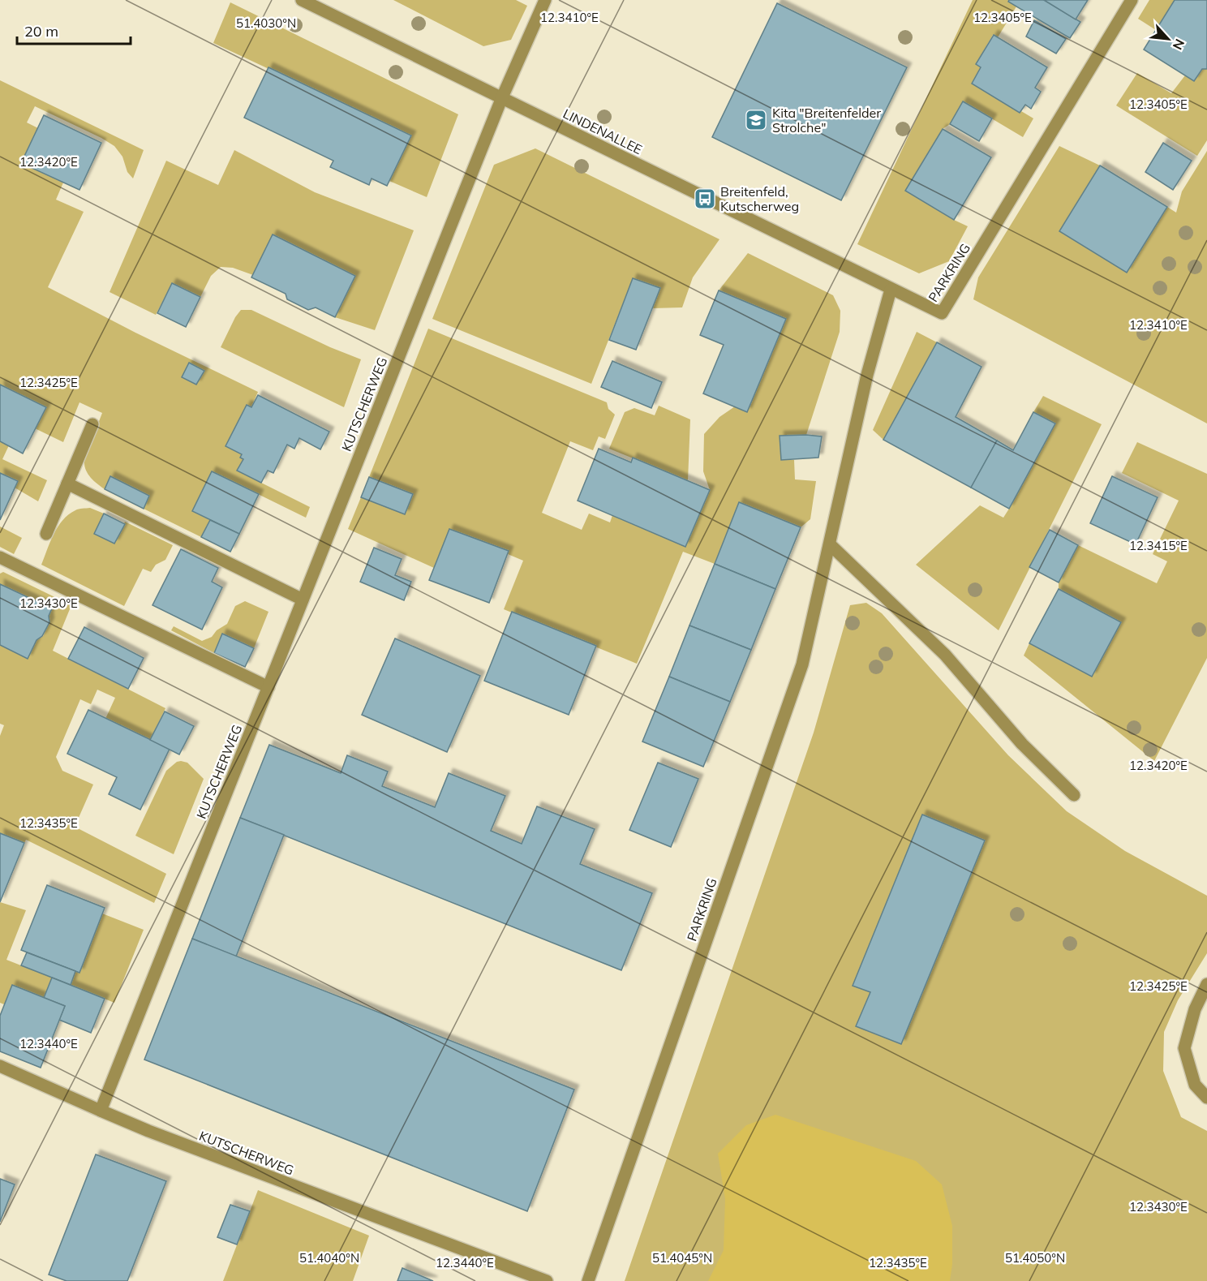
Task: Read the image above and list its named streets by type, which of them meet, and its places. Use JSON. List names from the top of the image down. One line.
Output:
{"streets":{"street":["LINDENALLEE","PARKRING","KUTSCHERWEG"]},"crossings":[["LINDENALLEE","PARKRING"],["LINDENALLEE","KUTSCHERWEG"]],"places":{"school or university":["Kita \"Breitenfelder Strolche\""],"bus stop":["Breitenfeld, Kutscherweg"]},"scale_bar":"20 m","north":"bottom right","coordinates":["12.3410°E","12.3405°E","51.4030°N","12.3420°E","12.3425°E","12.3415°E","12.3430°E","12.3435°E","12.3440°E","51.4040°N","51.4045°N","51.4050°N"]}
